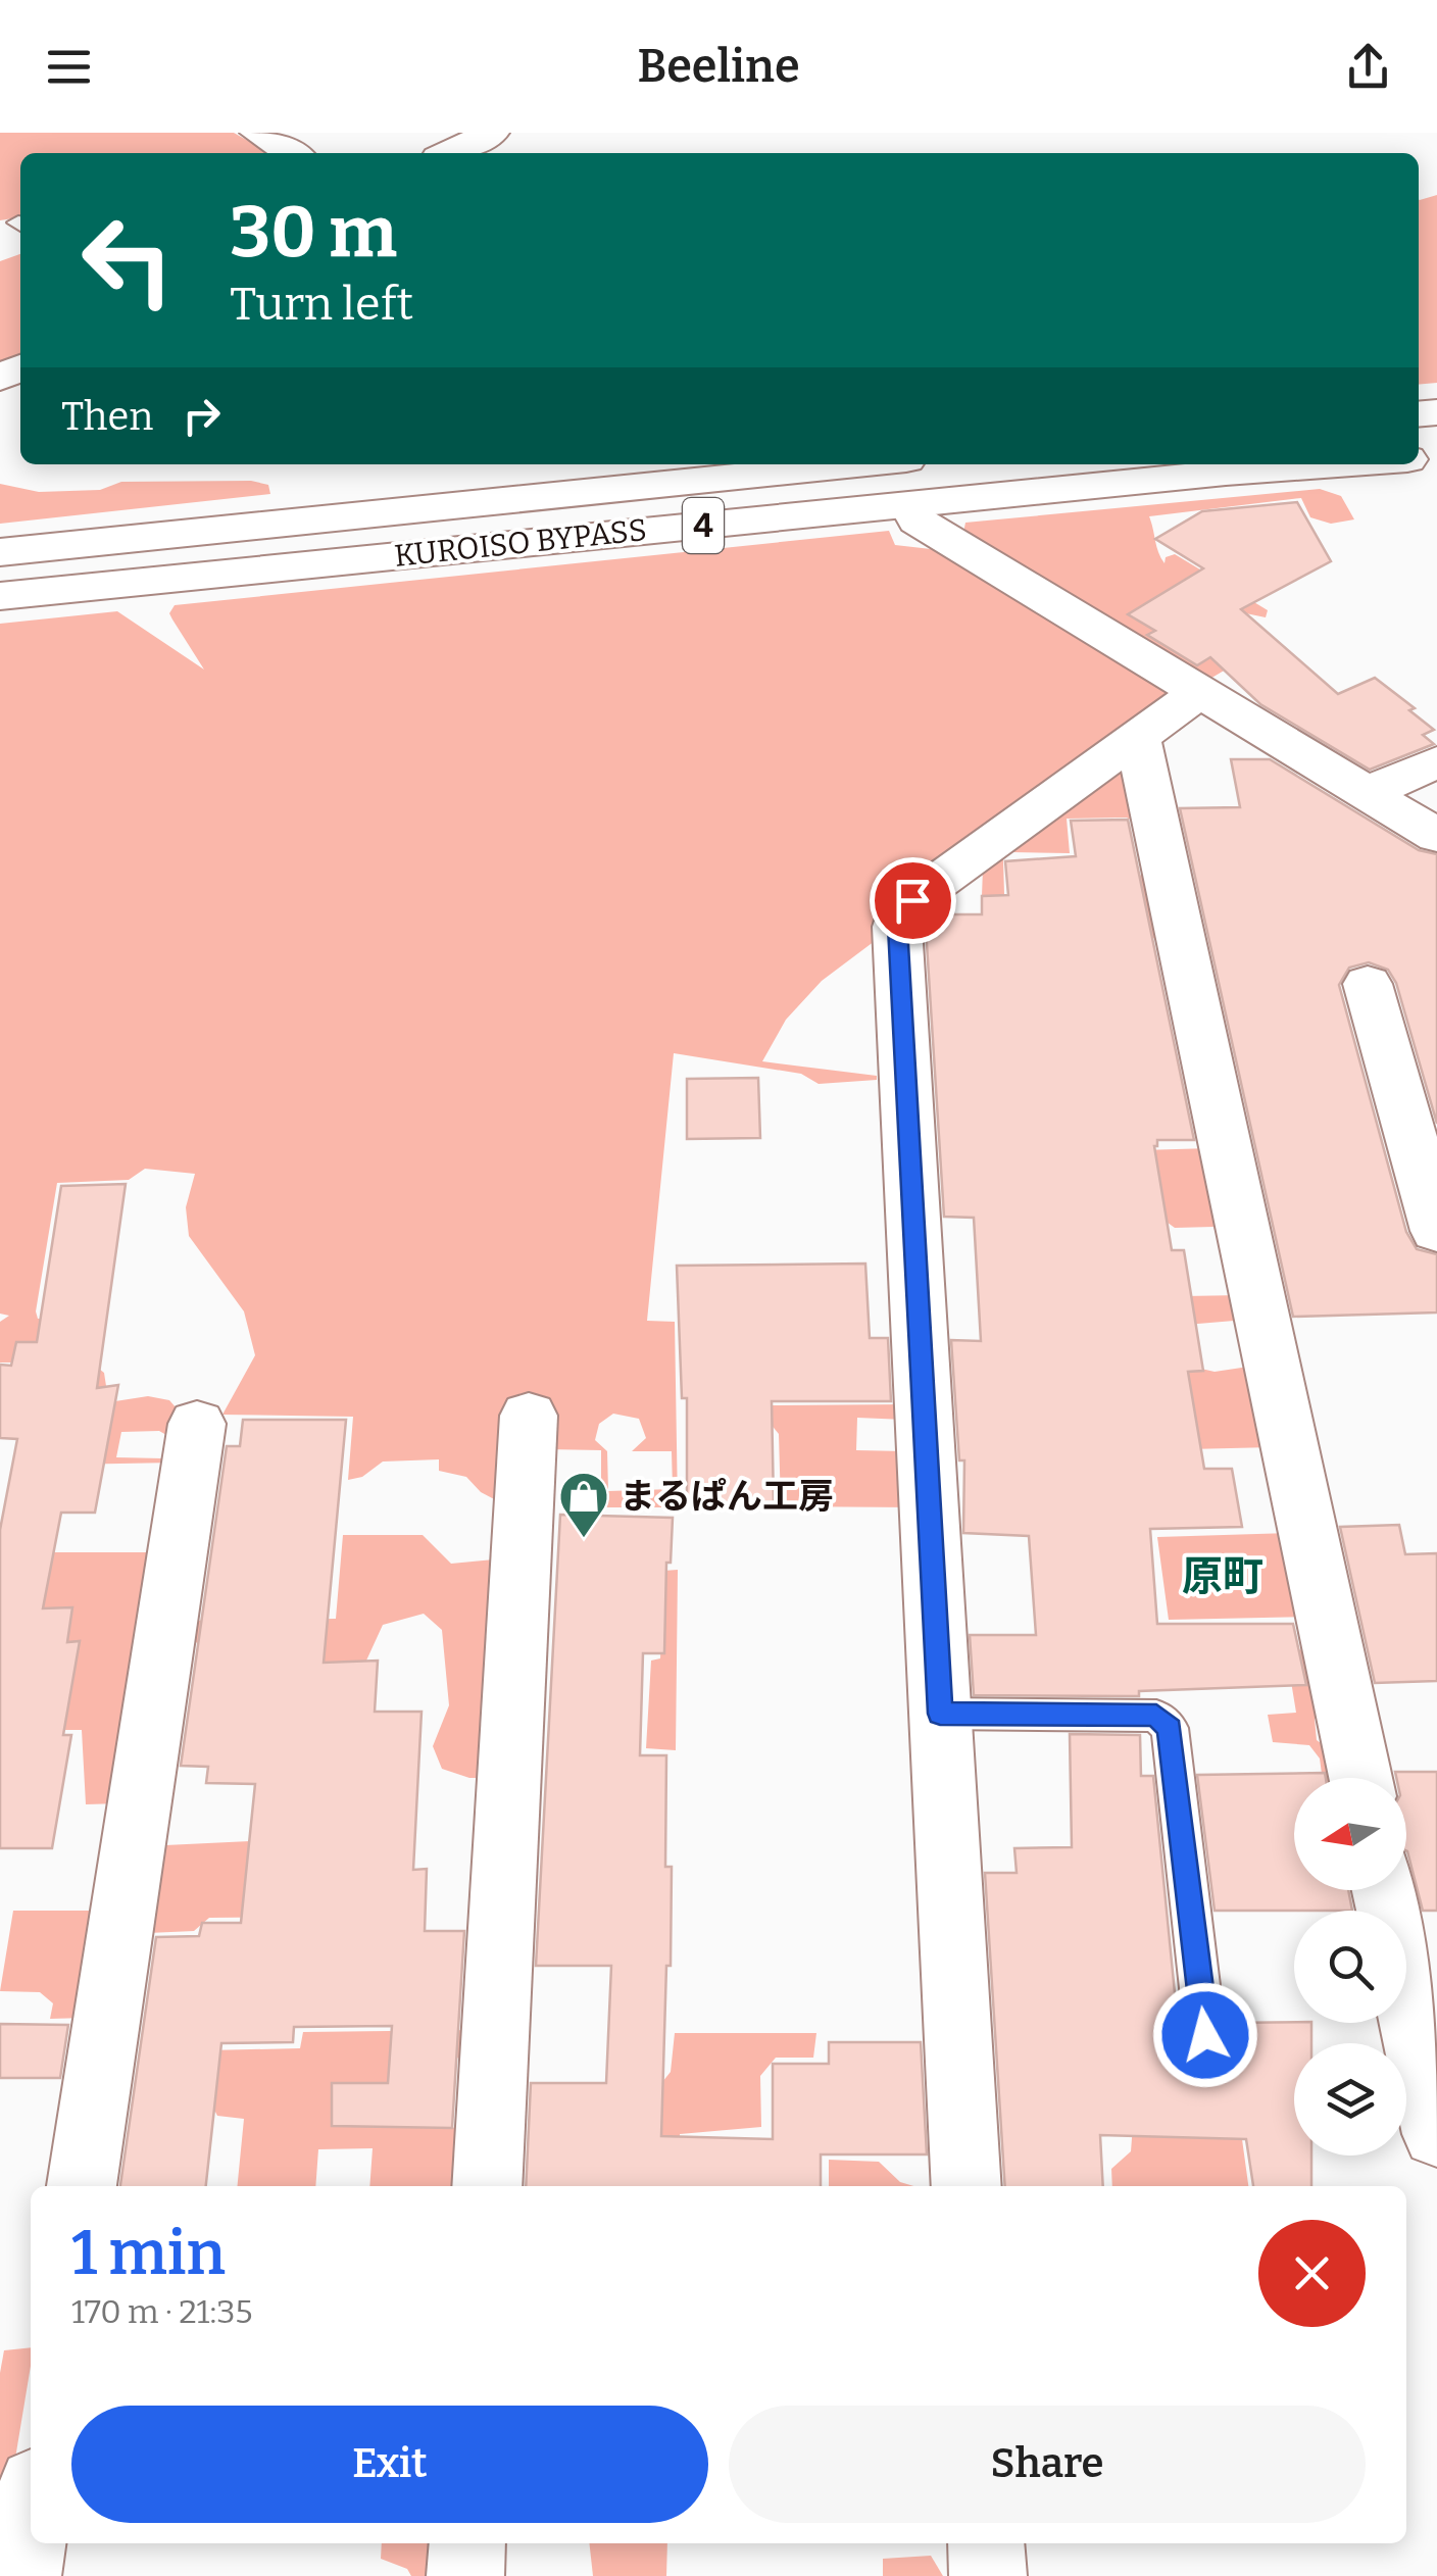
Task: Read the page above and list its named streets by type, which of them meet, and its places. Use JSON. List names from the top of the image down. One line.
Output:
{"streets":{"main road":["4","KUROISO BYPASS"]},"districts":["原町"],"places":{"shop":["まるぱん工房"]},"north":"left","page":{"header":"Beeline","turn":["30 m","Turn left"],"then":"Then","heading":["1 min","170 m · 21:35"],"buttons":["Exit","Share"]}}
